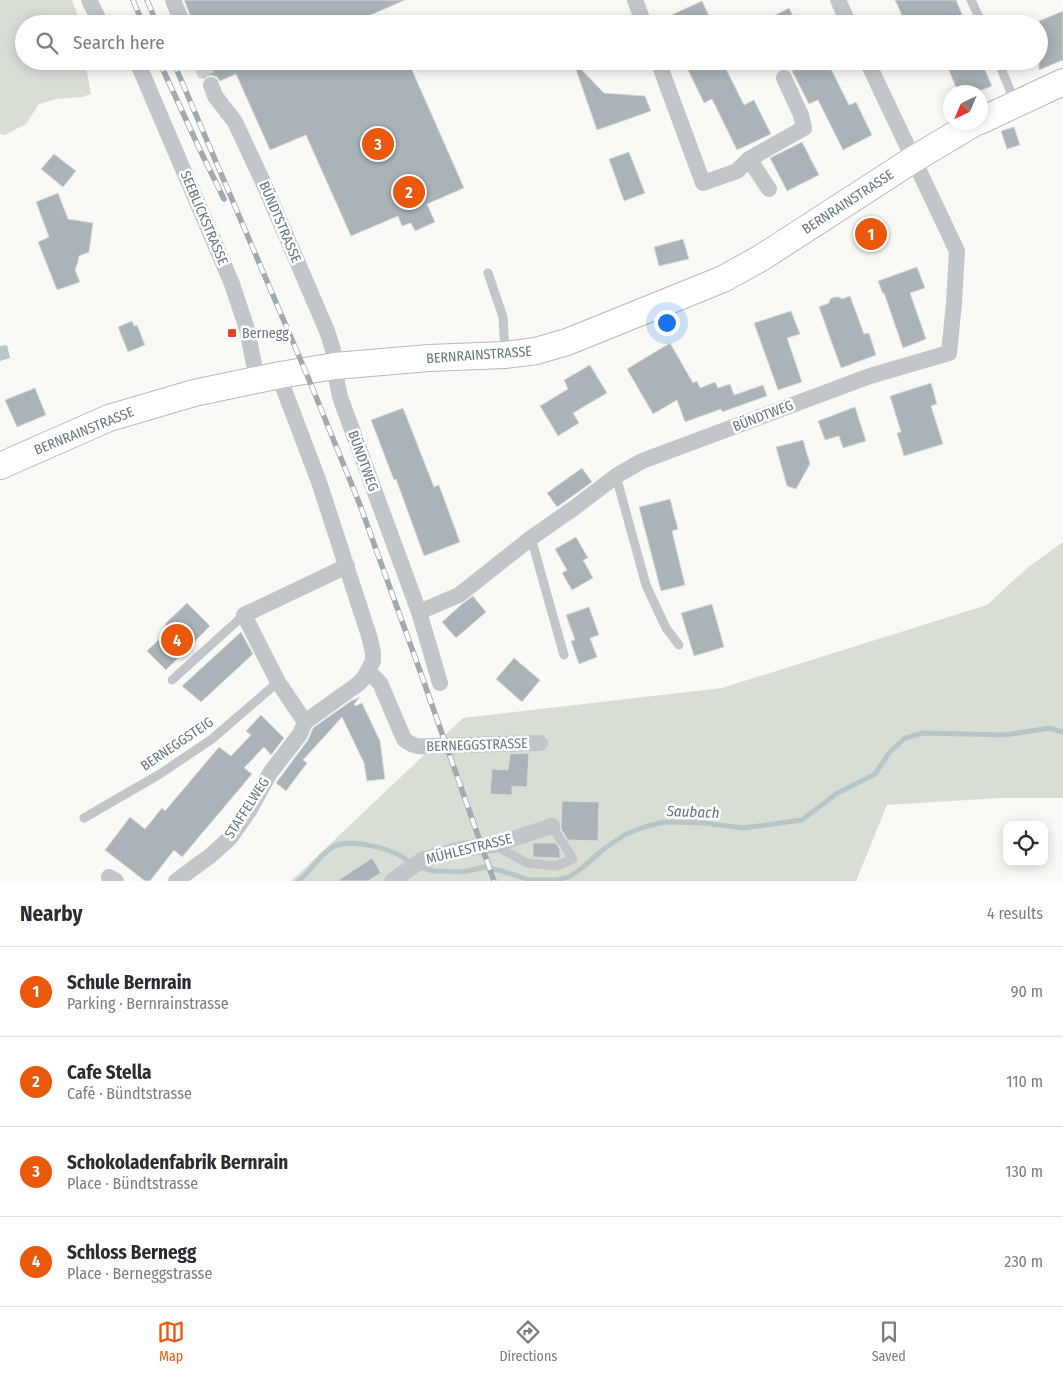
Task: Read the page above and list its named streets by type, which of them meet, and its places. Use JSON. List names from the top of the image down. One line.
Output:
{"streets":{"main road":["BERNRAINSTRASSE"],"street":["SEEBLICKSTRASSE","BÜNDTSTRASSE","BÜNDTWEG","BERNEGGSTRASSE","STAFFELWEG","MÜHLESTRASSE"],"lane":["BERNEGGSTEIG"]},"crossings":[["BERNRAINSTRASSE","SEEBLICKSTRASSE"],["BERNRAINSTRASSE","BÜNDTSTRASSE"],["BERNRAINSTRASSE","BÜNDTWEG"],["BÜNDTSTRASSE","BÜNDTWEG"]],"water":["Saubach"],"places":{"transit":["Bernegg"]},"north":"bottom left","page":{"search":"Search here","pins":["3","2","1","4"],"heading":["Nearby","4 results"],"list":[{"mark":"1","name":"Schule Bernrain","note":"Parking · Bernrainstrasse","value":"90 m"},{"mark":"2","name":"Cafe Stella","note":"Café · Bündtstrasse","value":"110 m"},{"mark":"3","name":"Schokoladenfabrik Bernrain","note":"Place · Bündtstrasse","value":"130 m"},{"mark":"4","name":"Schloss Bernegg","note":"Place · Berneggstrasse","value":"230 m"}],"nav":["Map","Directions","Saved"]}}
